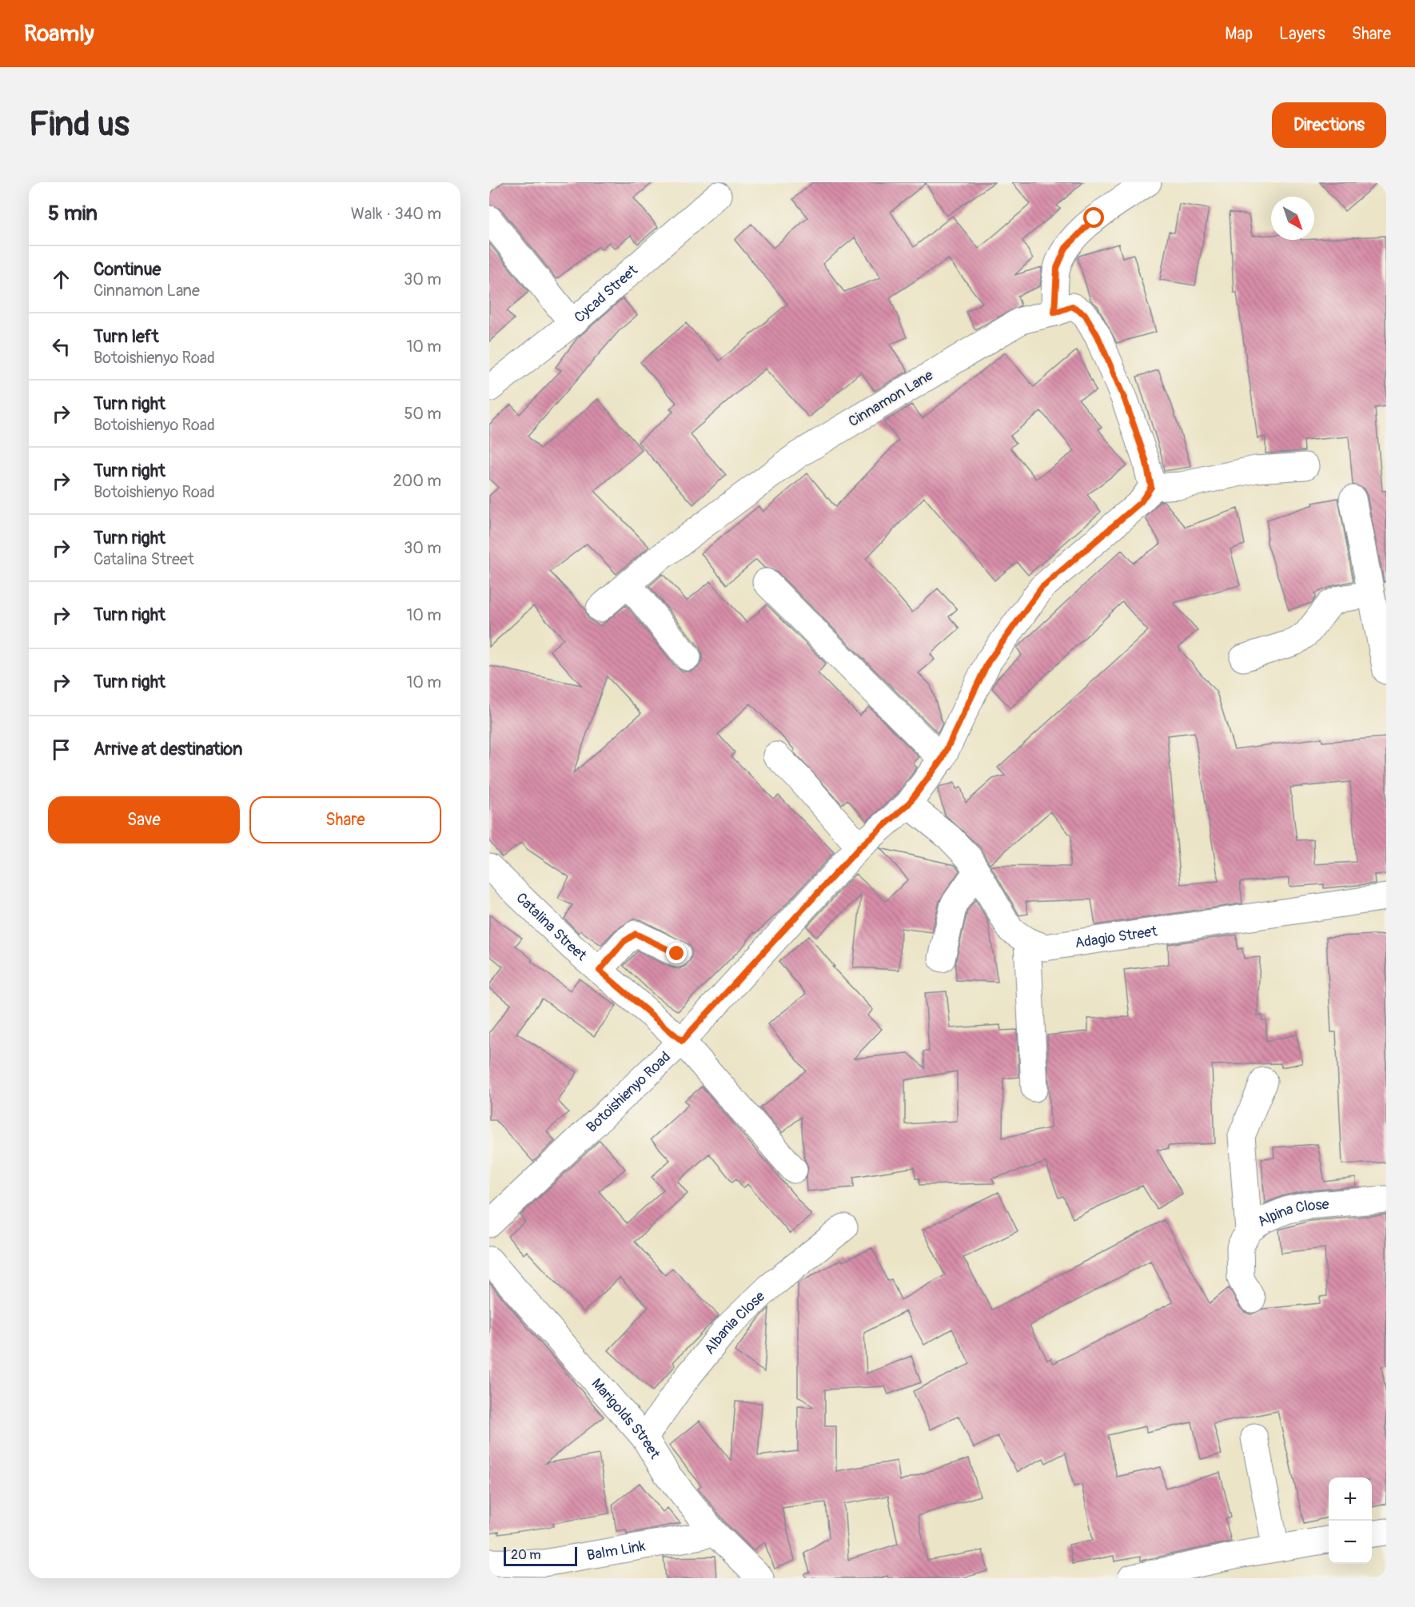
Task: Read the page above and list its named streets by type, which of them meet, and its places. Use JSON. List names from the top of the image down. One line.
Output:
{"streets":{"street":["Cycad Street","Cinnamon Lane","Catalina Street","Adagio Street","Botoishienyo Road","Alpina Close","Albania Close","Marigolds Street","Balm Link"]},"crossings":[["Catalina Street","Botoishienyo Road"],["Adagio Street","Botoishienyo Road"],["Albania Close","Marigolds Street"],["Marigolds Street","Balm Link"]],"scale_bar":"20 m","north":"bottom right","page":{"header":"Roamly","nav":["Map","Layers","Share"],"buttons":["Directions",["Save","Share"]],"title":"Find us","heading":["5 min","Walk · 340 m"],"list":[["Continue","Cinnamon Lane","30 m"],["Turn left","Botoishienyo Road","10 m"],["Turn right","Botoishienyo Road","50 m"],["Turn right","Botoishienyo Road","200 m"],["Turn right","Catalina Street","30 m"],["Turn right","10 m"],["Turn right","10 m"],"Arrive at destination"],"map_buttons":["+","−"],"scale":"20 m"}}
